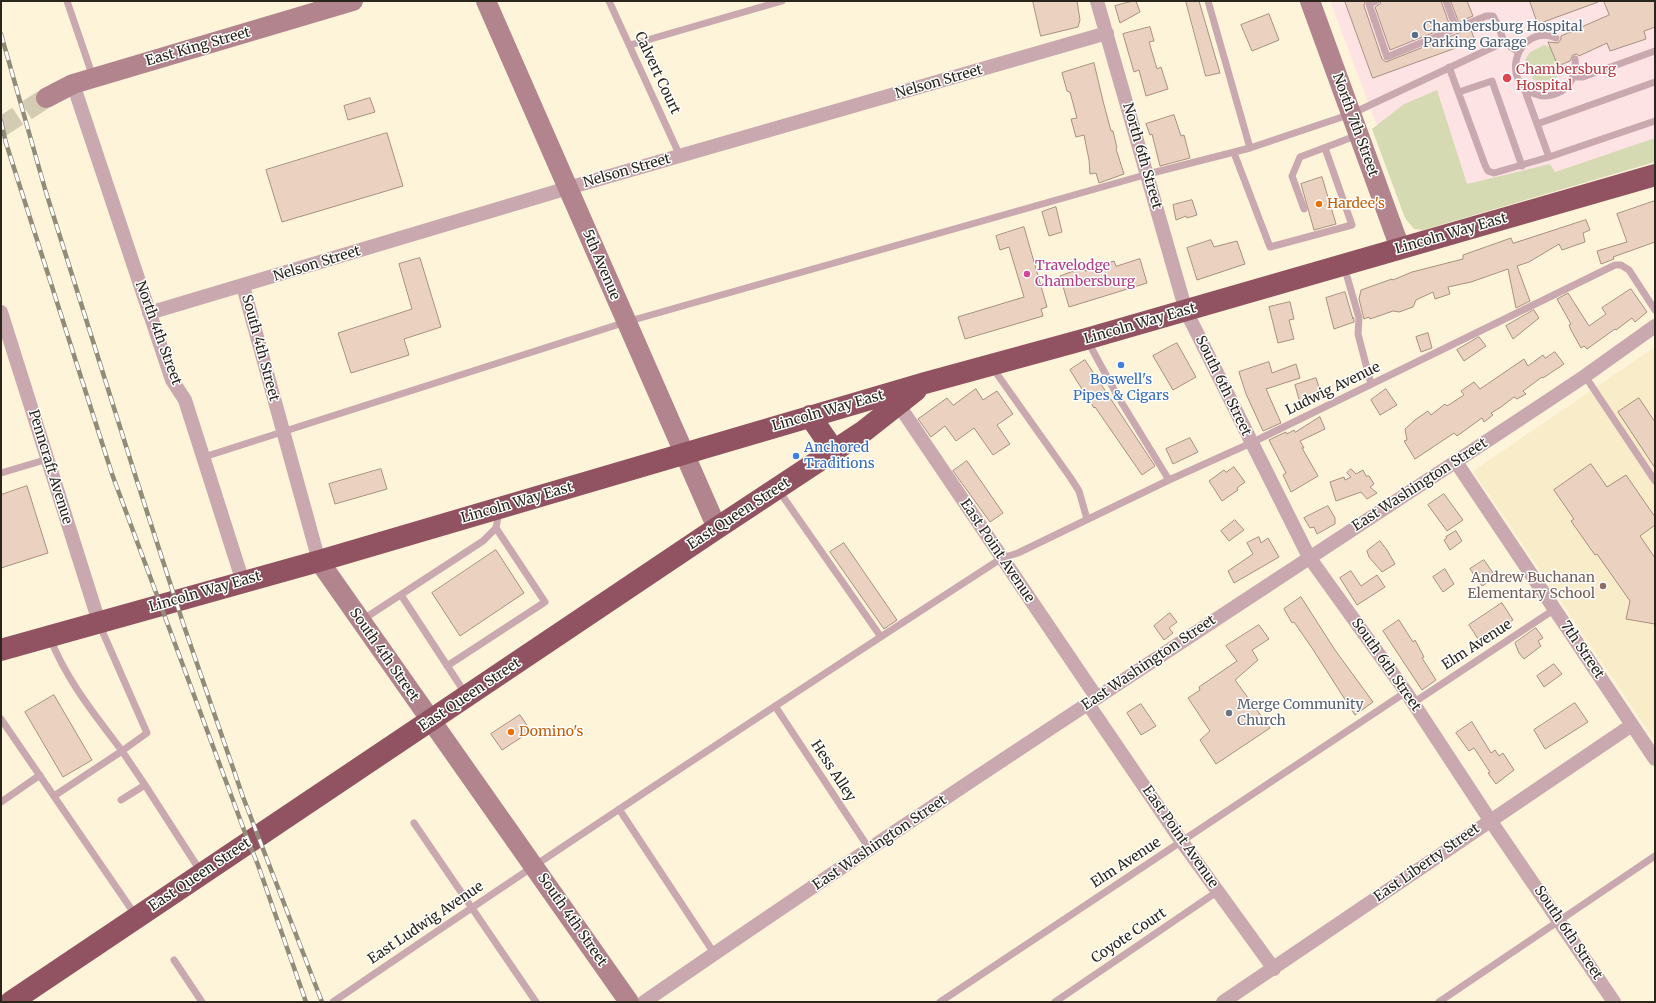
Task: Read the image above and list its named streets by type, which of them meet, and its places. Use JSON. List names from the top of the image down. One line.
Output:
{"streets":{"highway":["Lincoln Way East","East Queen Street"],"street":["East King Street","Nelson Street","North 7th Street","North 6th Street","5th Avenue","North 4th Street","South 4th Street","South 6th Street","Penncraft Avenue","East Washington Street","East Point Avenue","7th Street","East Liberty Street"],"lane":["Calvert Court","Ludwig Avenue","Elm Avenue","Hess Alley","East Ludwig Avenue","Coyote Court"]},"crossings":[["East King Street","North 4th Street"],["Calvert Court","Nelson Street"],["Nelson Street","North 6th Street"],["Nelson Street","5th Avenue"],["Nelson Street","North 4th Street"],["Nelson Street","South 4th Street"],["North 7th Street","Lincoln Way East"],["North 6th Street","Lincoln Way East"],["North 6th Street","South 6th Street"],["Lincoln Way East","5th Avenue"],["Lincoln Way East","North 4th Street"],["Lincoln Way East","South 4th Street"],["Lincoln Way East","South 6th Street"],["Lincoln Way East","Penncraft Avenue"],["Lincoln Way East","East Queen Street"],["5th Avenue","East Queen Street"],["South 4th Street","East Queen Street"],["South 4th Street","East Ludwig Avenue"],["South 6th Street","Ludwig Avenue"],["South 6th Street","East Washington Street"],["South 6th Street","Elm Avenue"],["South 6th Street","East Liberty Street"],["Ludwig Avenue","East Point Avenue"],["East Washington Street","East Point Avenue"],["East Washington Street","7th Street"],["East Washington Street","Hess Alley"],["East Queen Street","East Point Avenue"],["East Point Avenue","Elm Avenue"],["East Point Avenue","East Liberty Street"],["East Point Avenue","Coyote Court"],["Elm Avenue","7th Street"],["7th Street","East Liberty Street"]],"places":["Chambersburg Hospital Parking Garage","Chambersburg Hospital","Hardee's","Travelodge Chambersburg","Boswell's Pipes & Cigars","Anchored Traditions","Andrew Buchanan Elementary School","Merge Community Church","Domino's"]}
